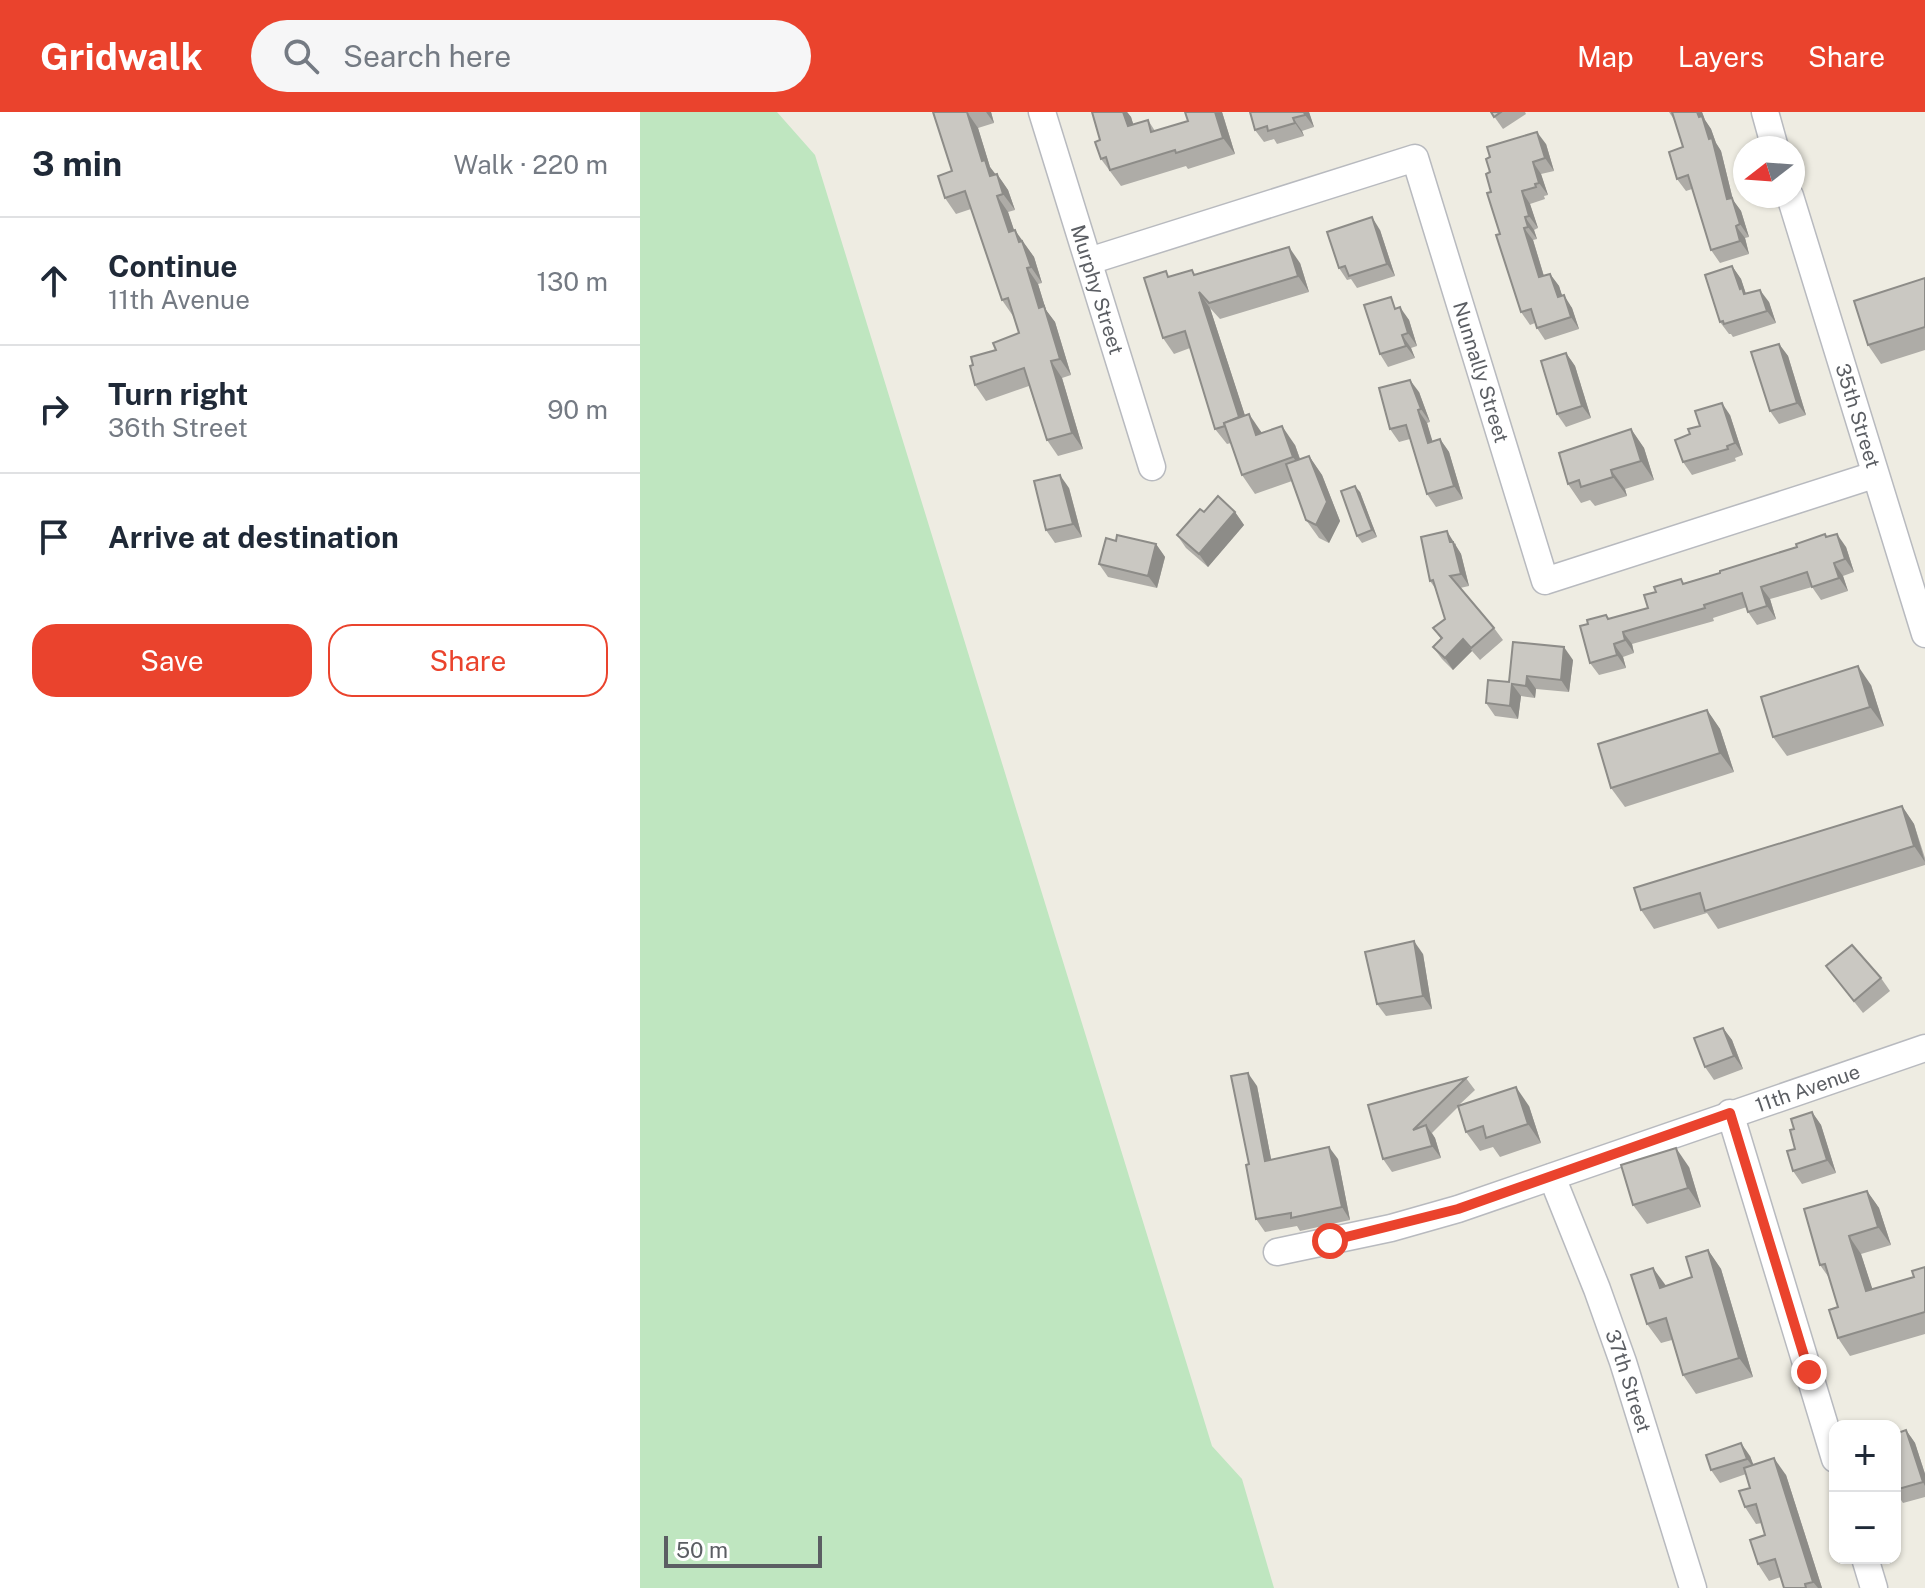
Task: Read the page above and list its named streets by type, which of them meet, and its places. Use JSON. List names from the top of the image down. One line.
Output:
{"streets":{"street":["Murphy Street","Nunnally Street","35th Street","11th Avenue","37th Street"]},"crossings":[["Murphy Street","Nunnally Street"],["Nunnally Street","35th Street"],["11th Avenue","37th Street"]],"scale_bar":"50 m","north":"left","page":{"header":"Gridwalk","search":"Search here","nav":["Map","Layers","Share"],"heading":["3 min","Walk · 220 m"],"list":[["Continue","11th Avenue","130 m"],["Turn right","36th Street","90 m"],"Arrive at destination"],"buttons":["Save","Share"],"map_buttons":["+","−"],"scale":"50 m"}}
